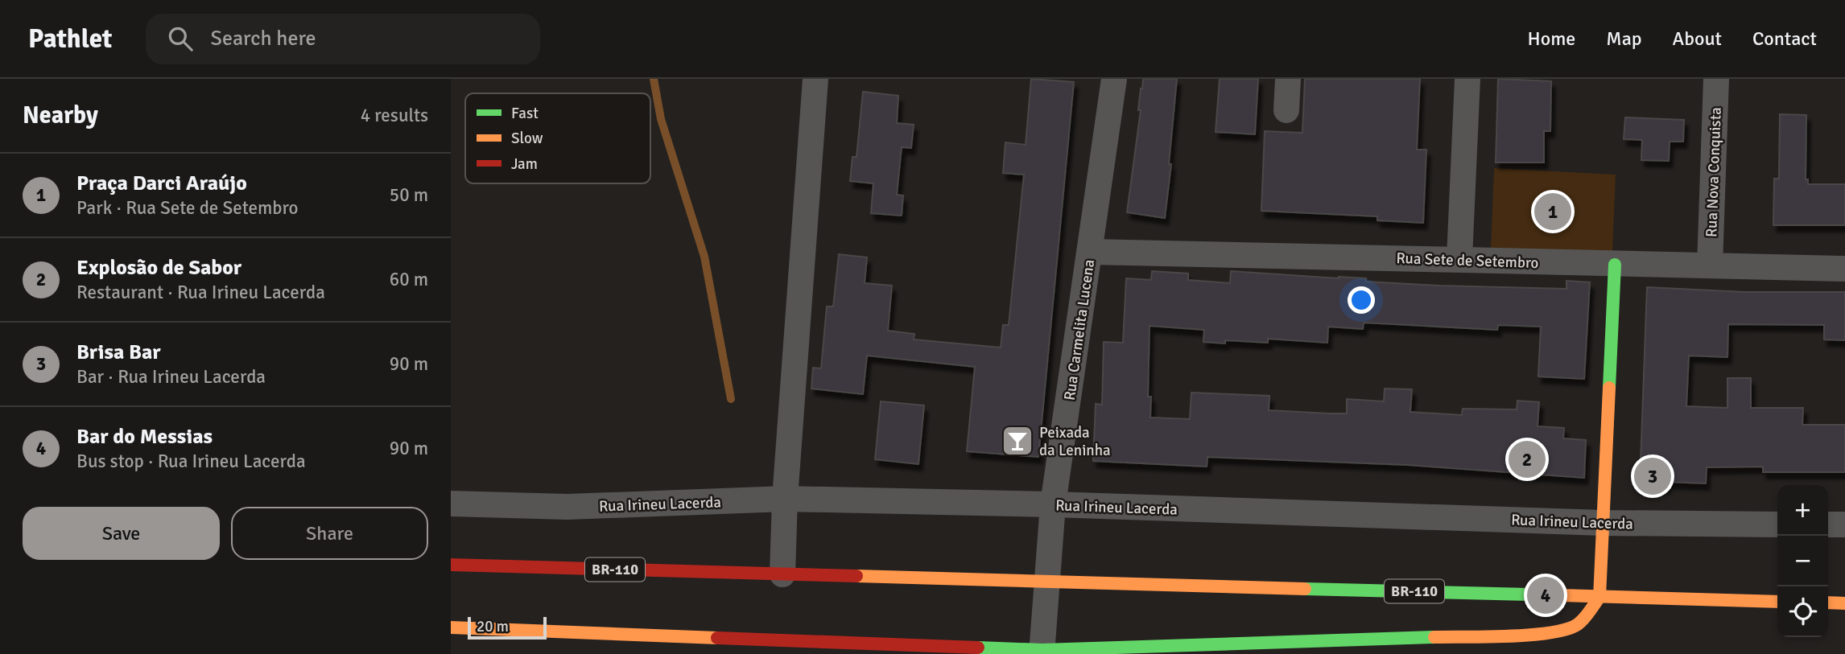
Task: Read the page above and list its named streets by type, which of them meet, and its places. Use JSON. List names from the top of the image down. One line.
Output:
{"streets":{"street":["Rua Nova Conquista","Rua Sete de Setembro","Rua Carmelita Lucena","Rua Irineu Lacerda","BR-110"]},"crossings":[["Rua Nova Conquista","Rua Sete de Setembro"],["Rua Sete de Setembro","Rua Carmelita Lucena"],["Rua Carmelita Lucena","Rua Irineu Lacerda"],["Rua Carmelita Lucena","BR-110"]],"places":{"bar":["Peixada da Leninha"]},"legend":["Fast","Slow","Jam"],"scale_bar":"20 m","page":{"header":"Pathlet","search":"Search here","nav":["Home","Map","About","Contact"],"heading":["Nearby","4 results"],"list":[{"mark":"1","name":"Praça Darci Araújo","note":"Park · Rua Sete de Setembro","value":"50 m"},{"mark":"2","name":"Explosão de Sabor","note":"Restaurant · Rua Irineu Lacerda","value":"60 m"},{"mark":"3","name":"Brisa Bar","note":"Bar · Rua Irineu Lacerda","value":"90 m"},{"mark":"4","name":"Bar do Messias","note":"Bus stop · Rua Irineu Lacerda","value":"90 m"}],"pins":["1","2","3","4"],"map_buttons":["+","−"],"buttons":["Save","Share"],"scale":"20 m"}}
